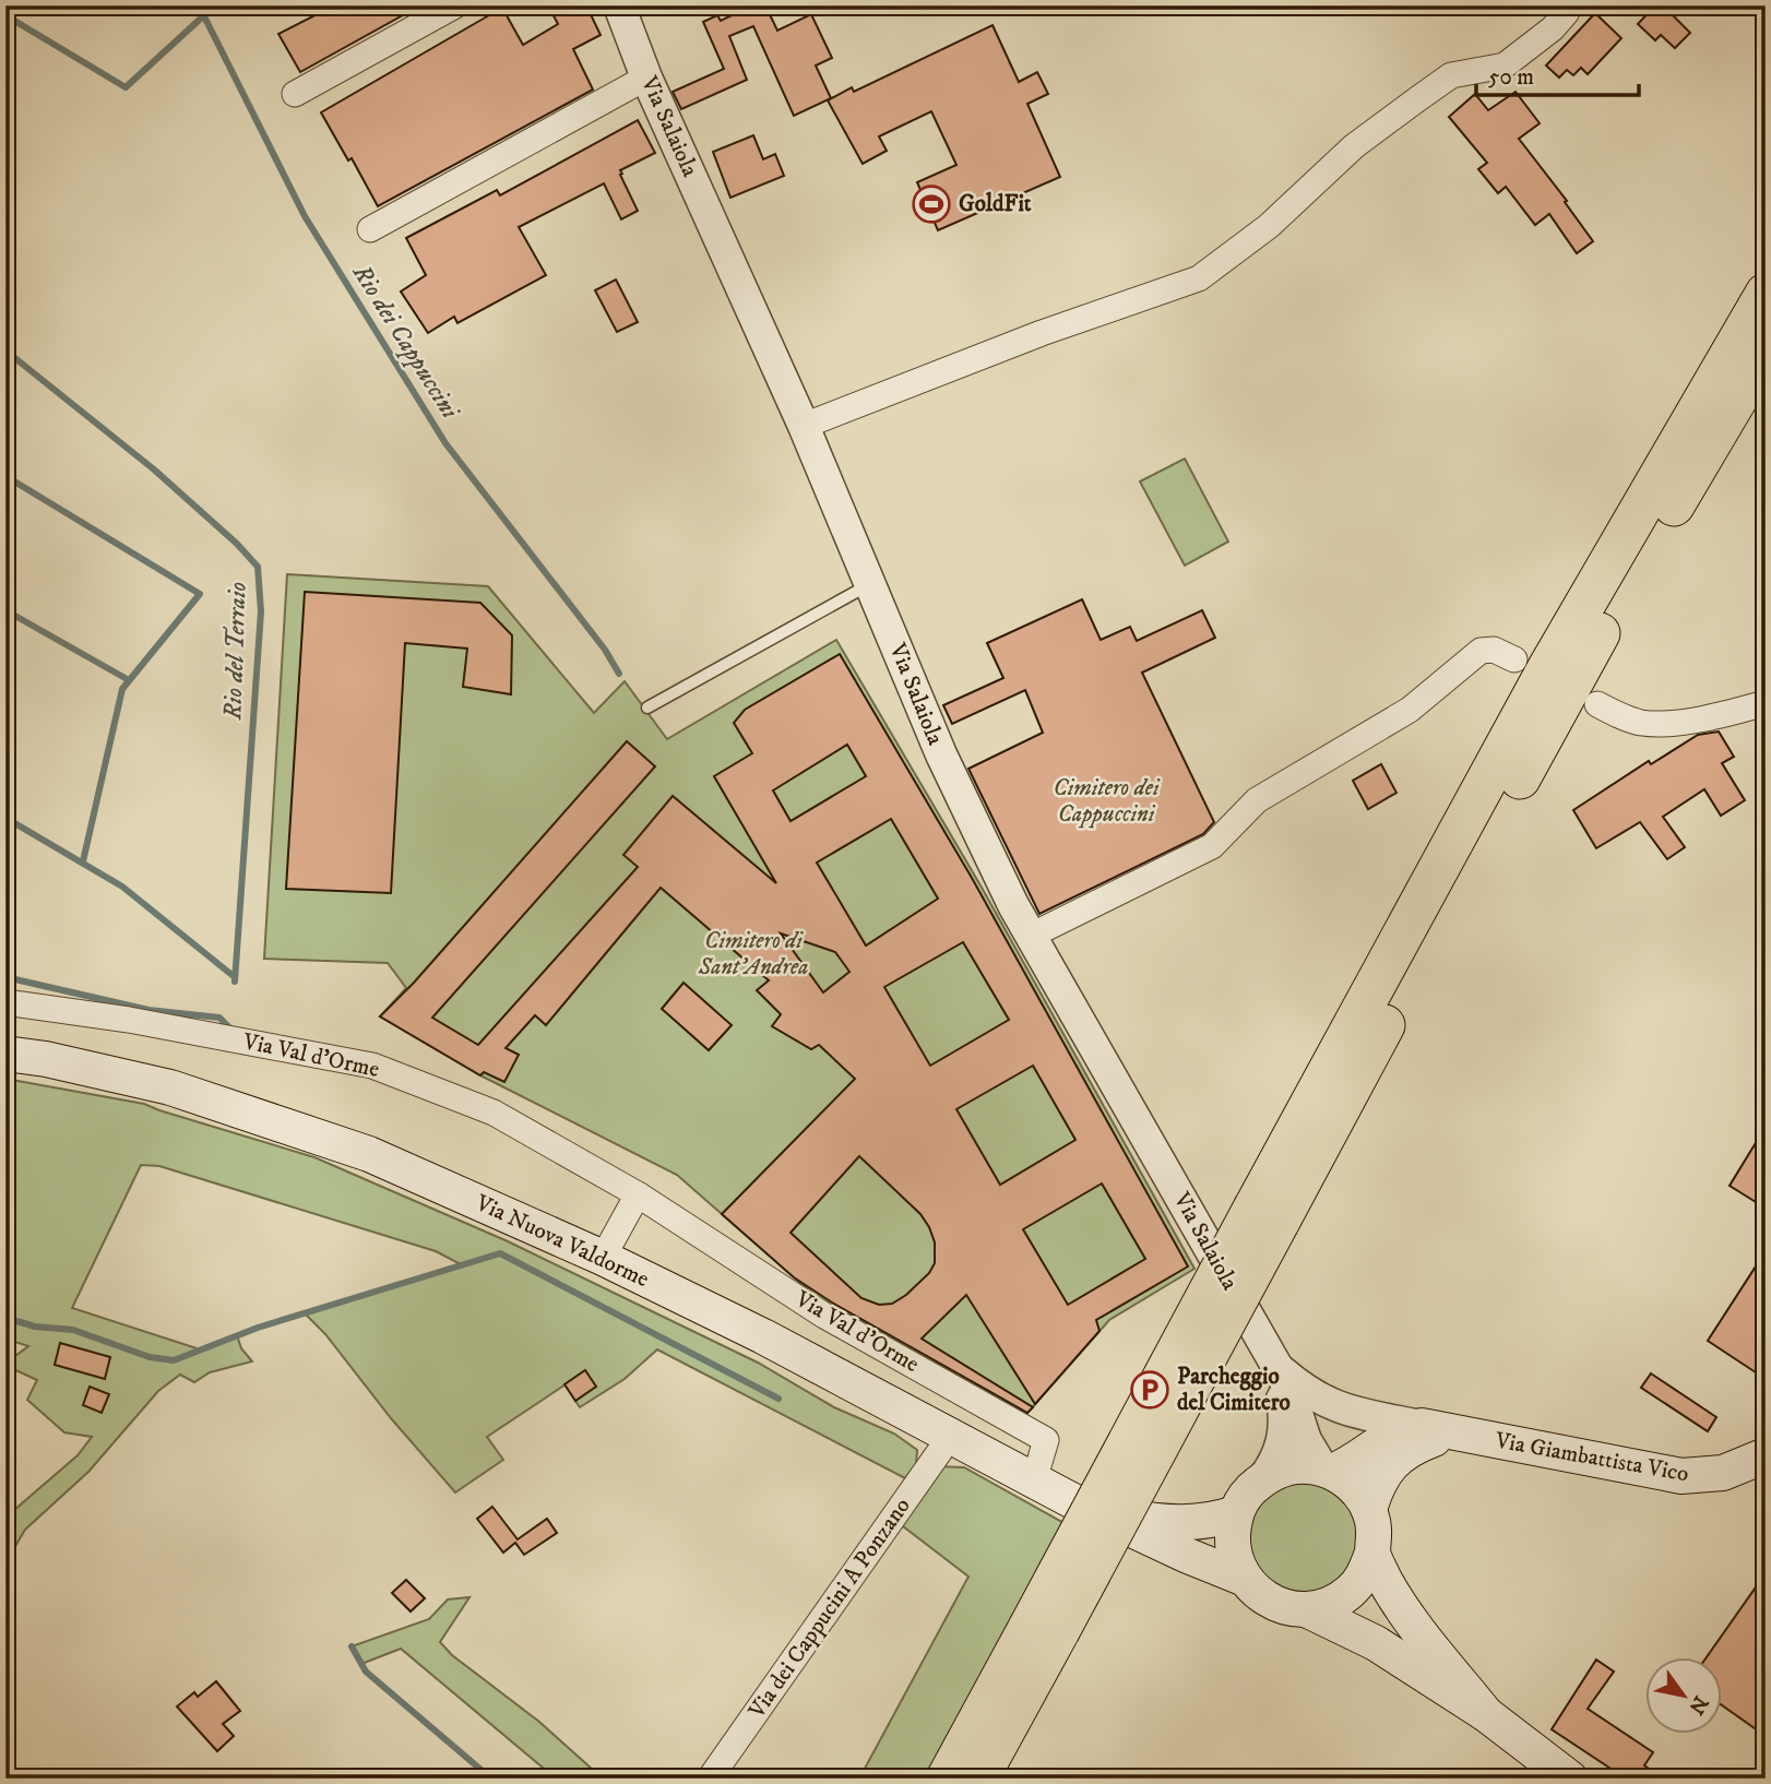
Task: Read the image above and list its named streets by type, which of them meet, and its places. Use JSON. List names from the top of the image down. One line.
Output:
{"streets":{"main road":["Via Nuova Valdorme","Via Giambattista Vico"],"street":["Via Salaiola","Via Val d'Orme","Via dei Cappucini A Ponzano"]},"crossings":[["Via Salaiola","Via Nuova Valdorme"],["Via Salaiola","Via Giambattista Vico"],["Via Val d'Orme","Via Nuova Valdorme"],["Via Nuova Valdorme","Via Giambattista Vico"],["Via Nuova Valdorme","Via dei Cappucini A Ponzano"]],"water":["Rio dei Cappuccini","Rio del Terraio"],"parks":["Cimitero dei Cappuccini","Cimitero di Sant'Andrea"],"places":{"sports":["GoldFit"],"parking":["Parcheggio del Cimitero"]},"scale_bar":"50 m","north":"bottom right"}
